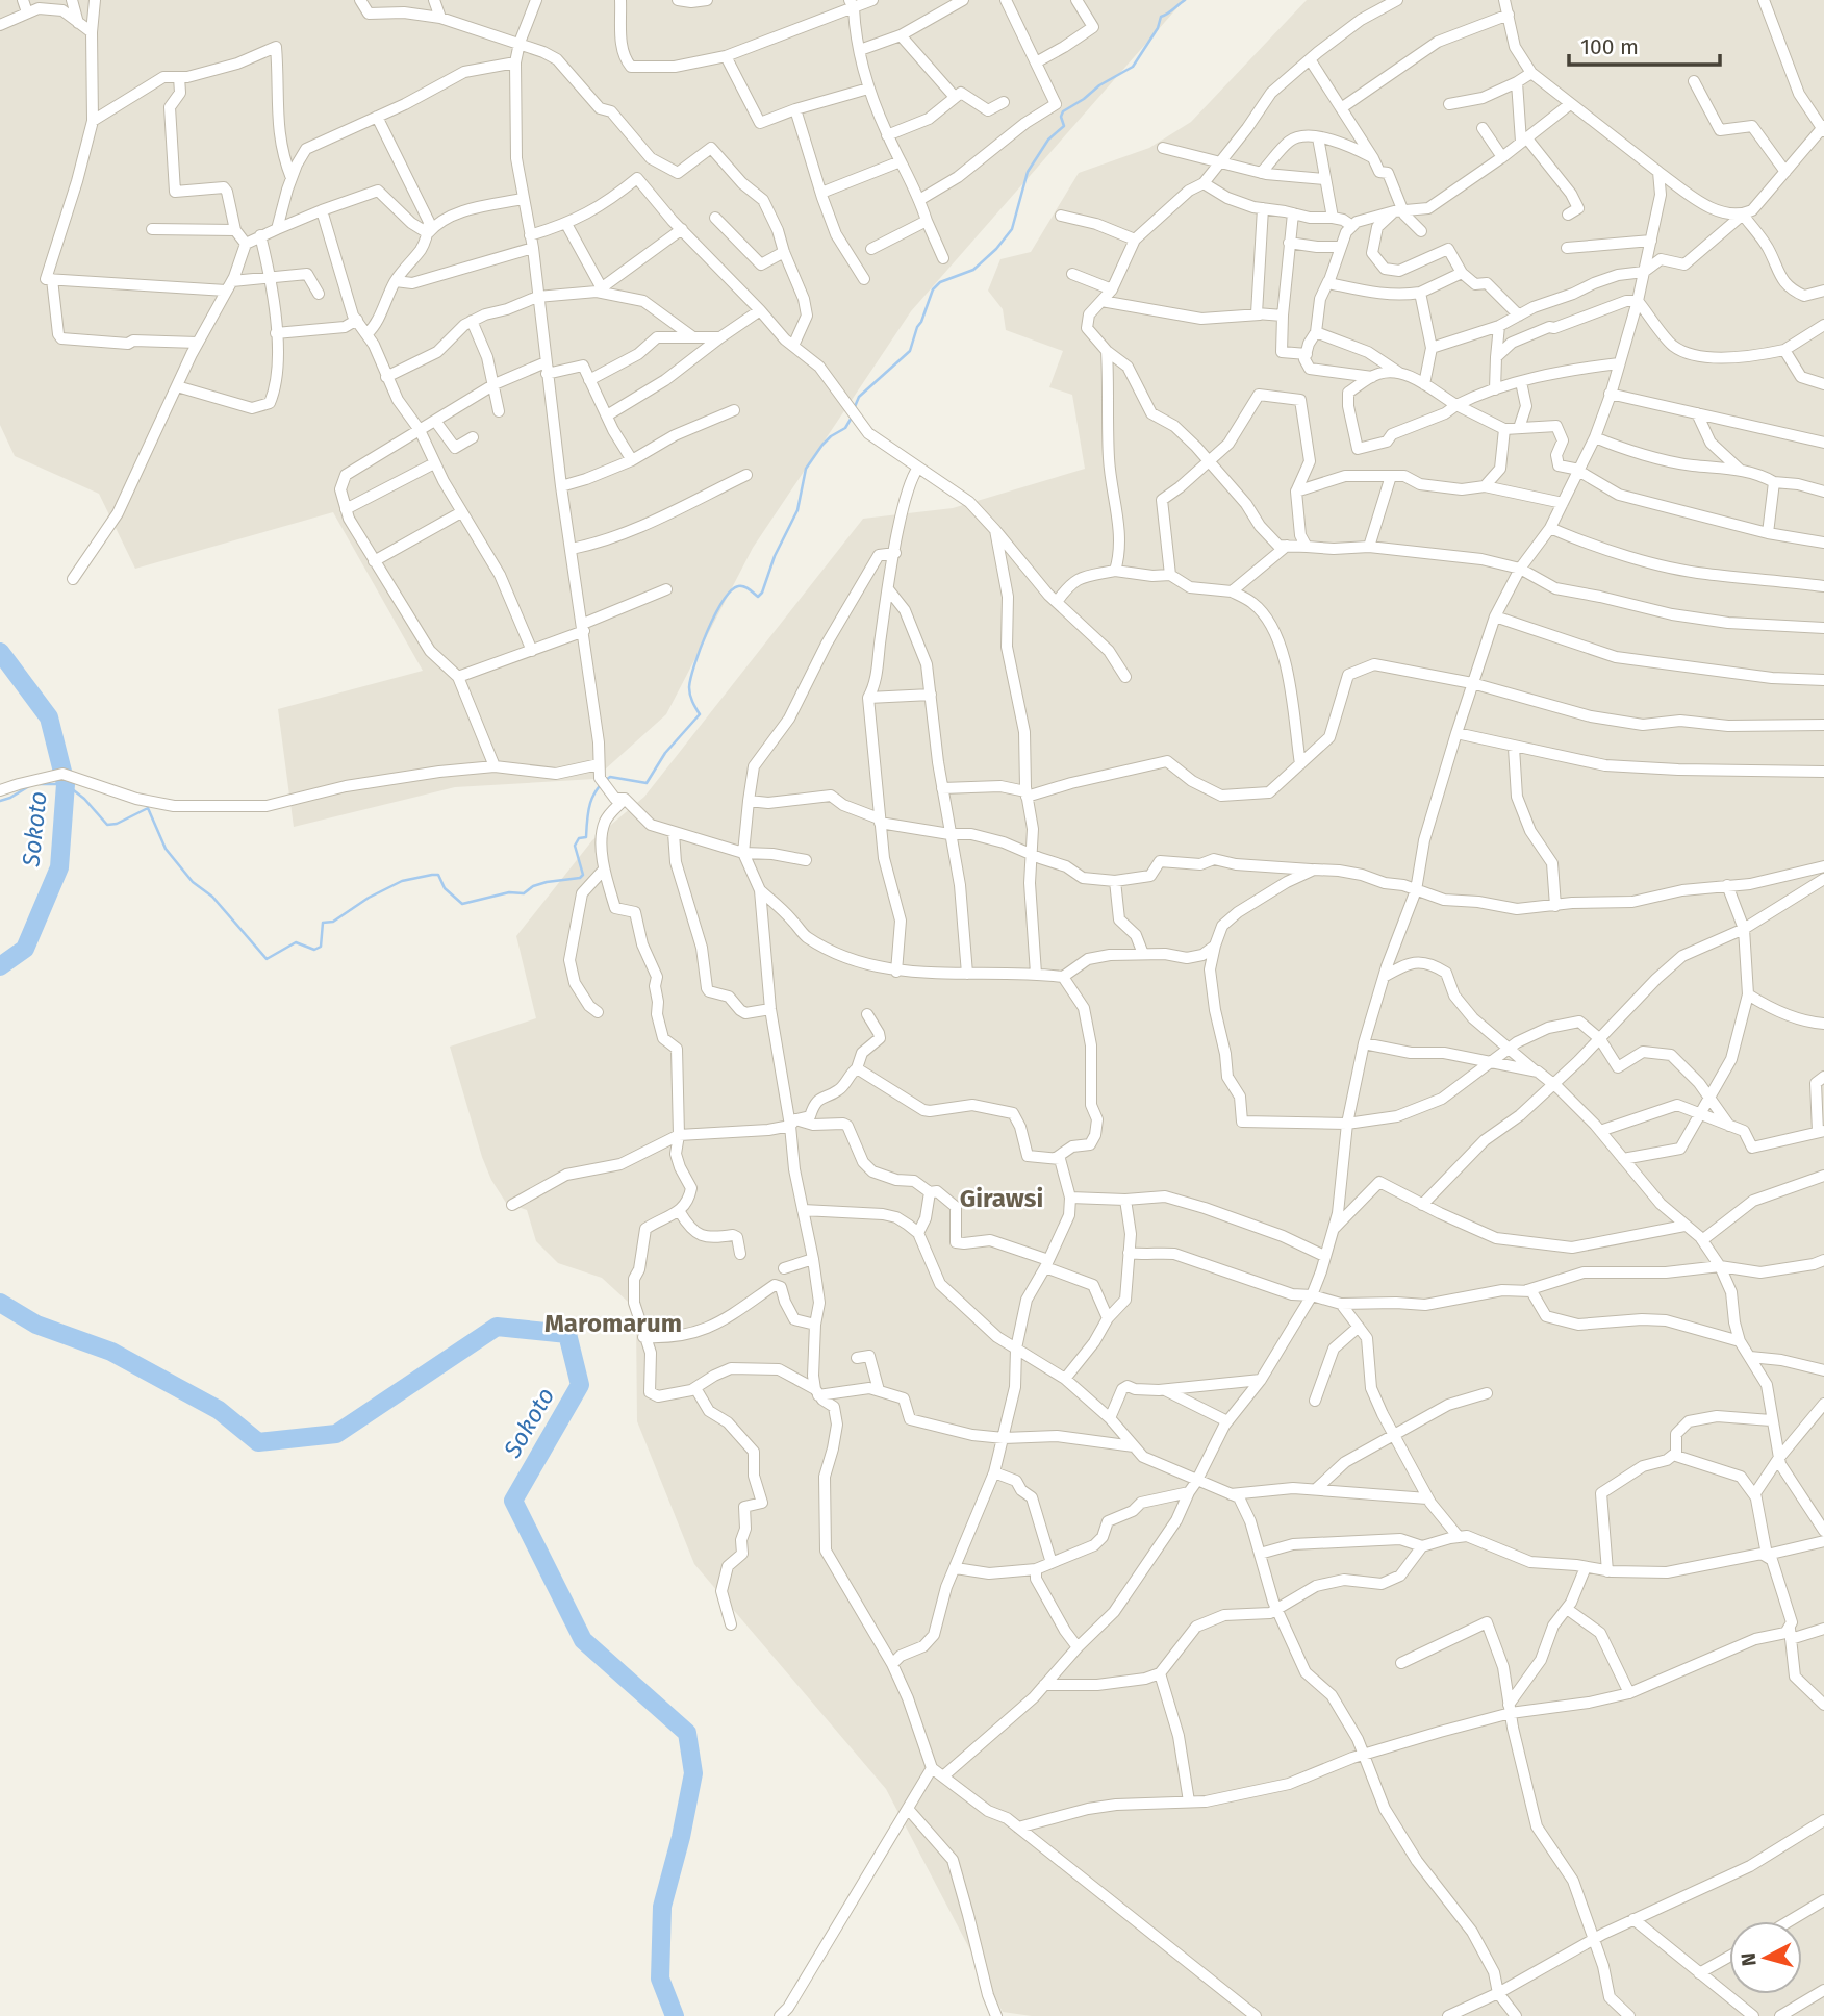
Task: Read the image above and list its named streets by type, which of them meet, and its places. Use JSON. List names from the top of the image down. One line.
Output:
{"districts":["Girawsi","Maromarum"],"water":["Sokoto"],"scale_bar":"100 m","north":"left"}
